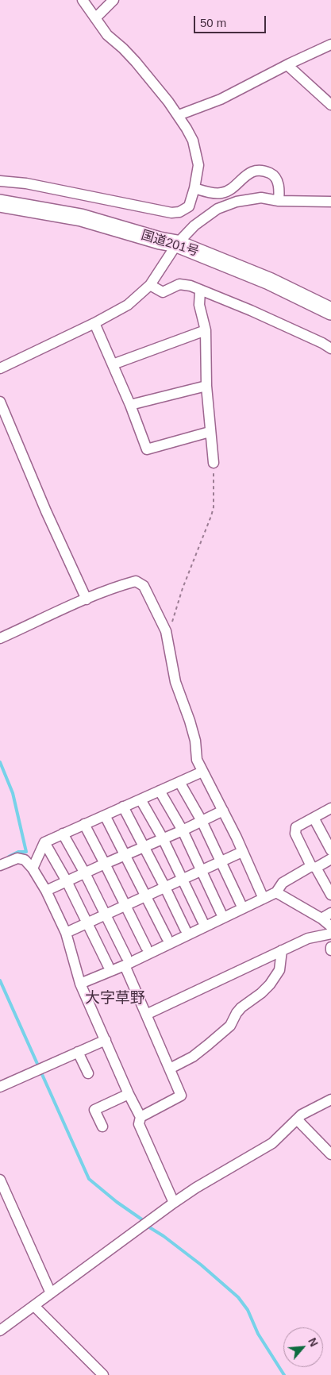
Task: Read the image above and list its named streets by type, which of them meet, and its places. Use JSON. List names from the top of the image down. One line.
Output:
{"streets":{"highway":["国道201号"]},"districts":["大字草野"],"scale_bar":"50 m","north":"top right"}
